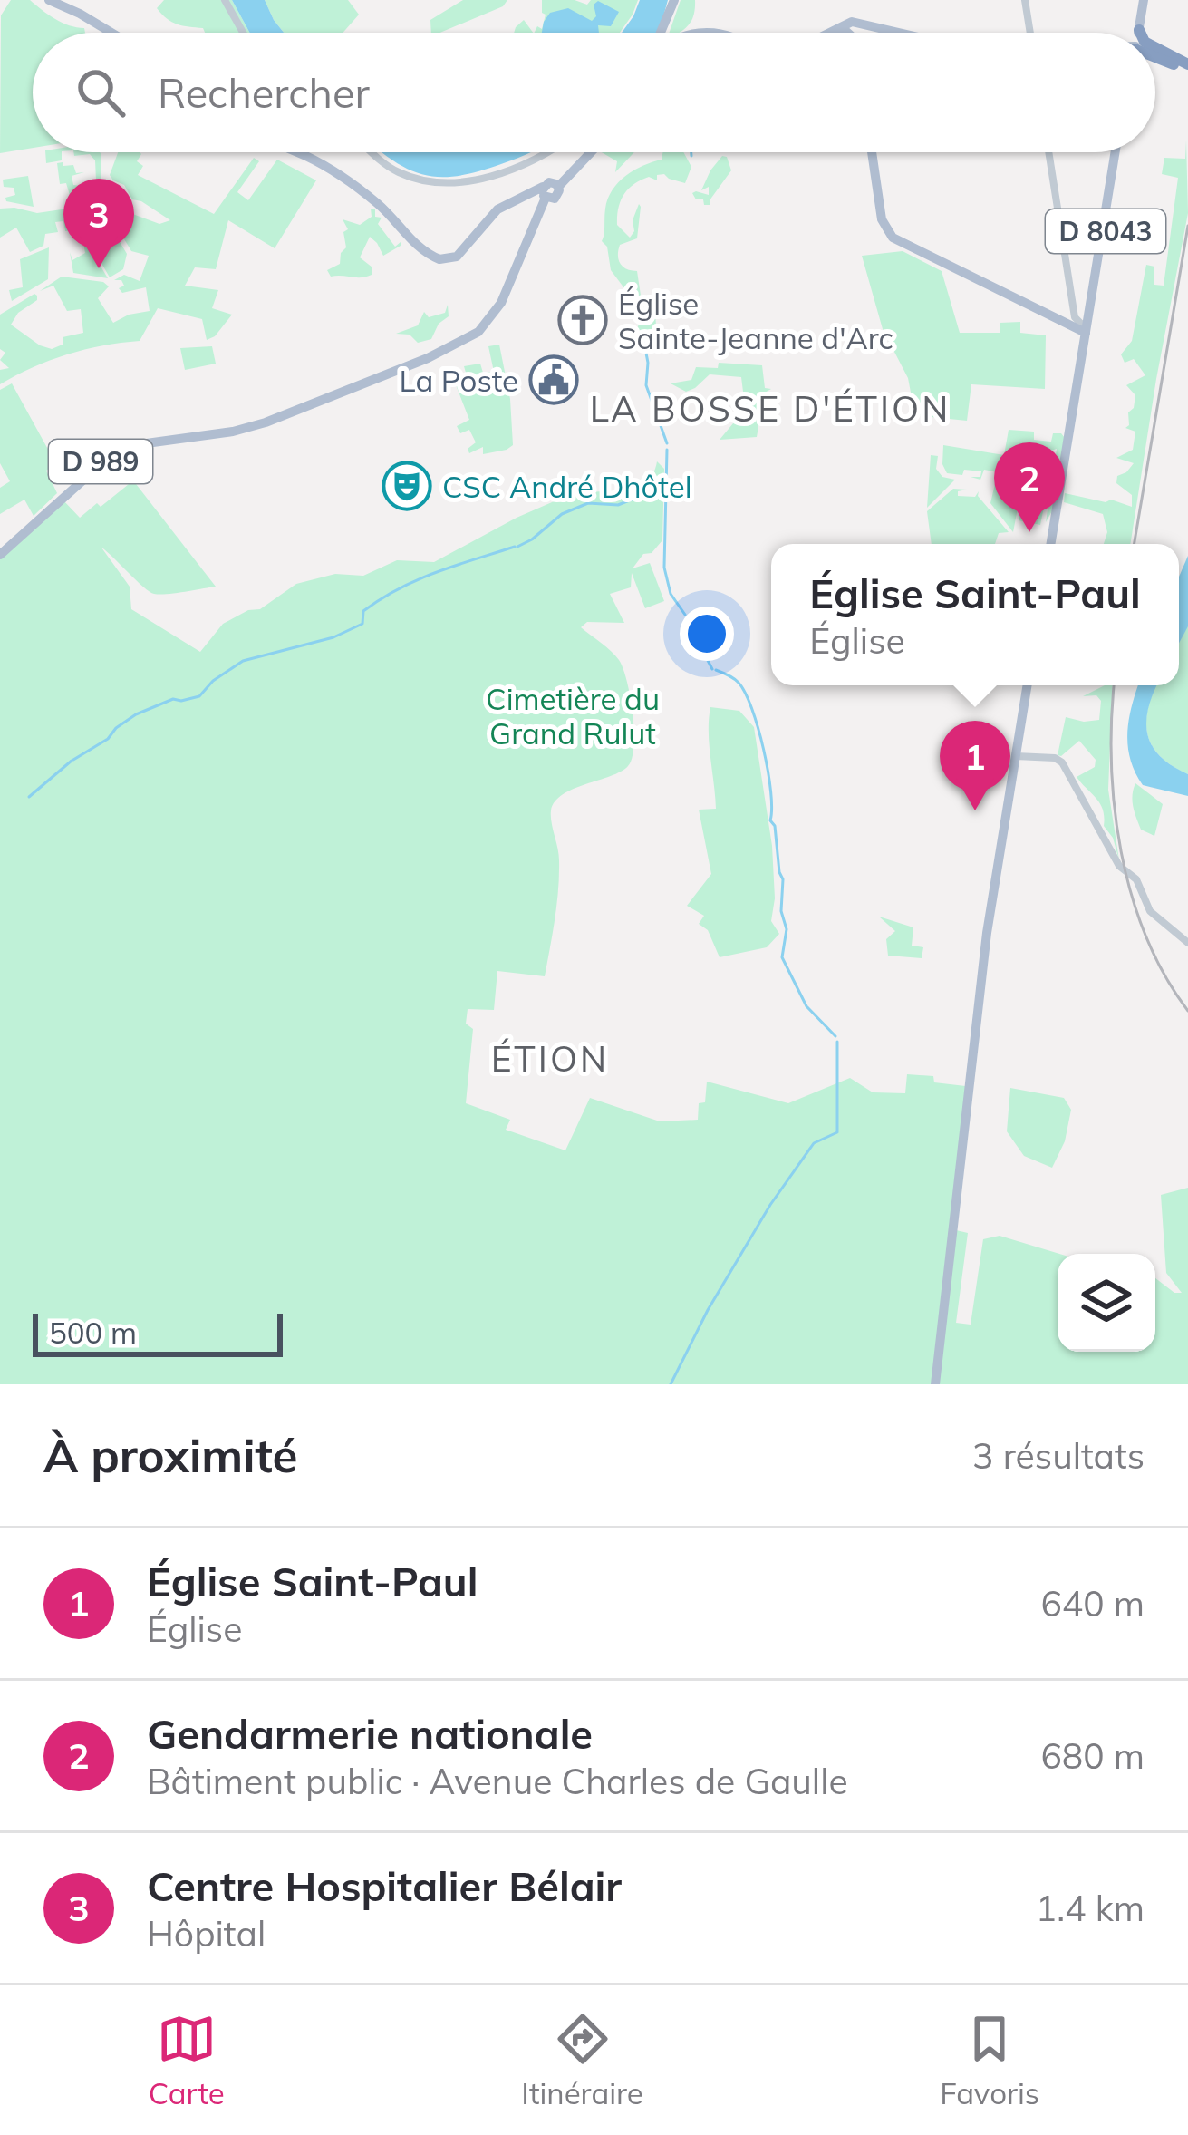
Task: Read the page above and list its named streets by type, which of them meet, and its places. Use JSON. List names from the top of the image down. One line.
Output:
{"streets":{"main road":["D 8043","D 989"]},"districts":["LA BOSSE D'ÉTION","ÉTION"],"parks":["Cimetière du Grand Rulut"],"places":{"church":["Église Sainte-Jeanne d'Arc"],"public building":["La Poste"],"theatre":["CSC André Dhôtel"]},"scale_bar":"500 m","page":{"search":"Rechercher","pins":["3","2","1"],"popup":["Église Saint-Paul","Église"],"scale":"500 m","heading":["À proximité","3 résultats"],"list":[{"mark":"1","name":"Église Saint-Paul","note":"Église","value":"640 m"},{"mark":"2","name":"Gendarmerie nationale","note":"Bâtiment public · Avenue Charles de Gaulle","value":"680 m"},{"mark":"3","name":"Centre Hospitalier Bélair","note":"Hôpital","value":"1.4 km"}],"nav":["Carte","Itinéraire","Favoris"]}}
